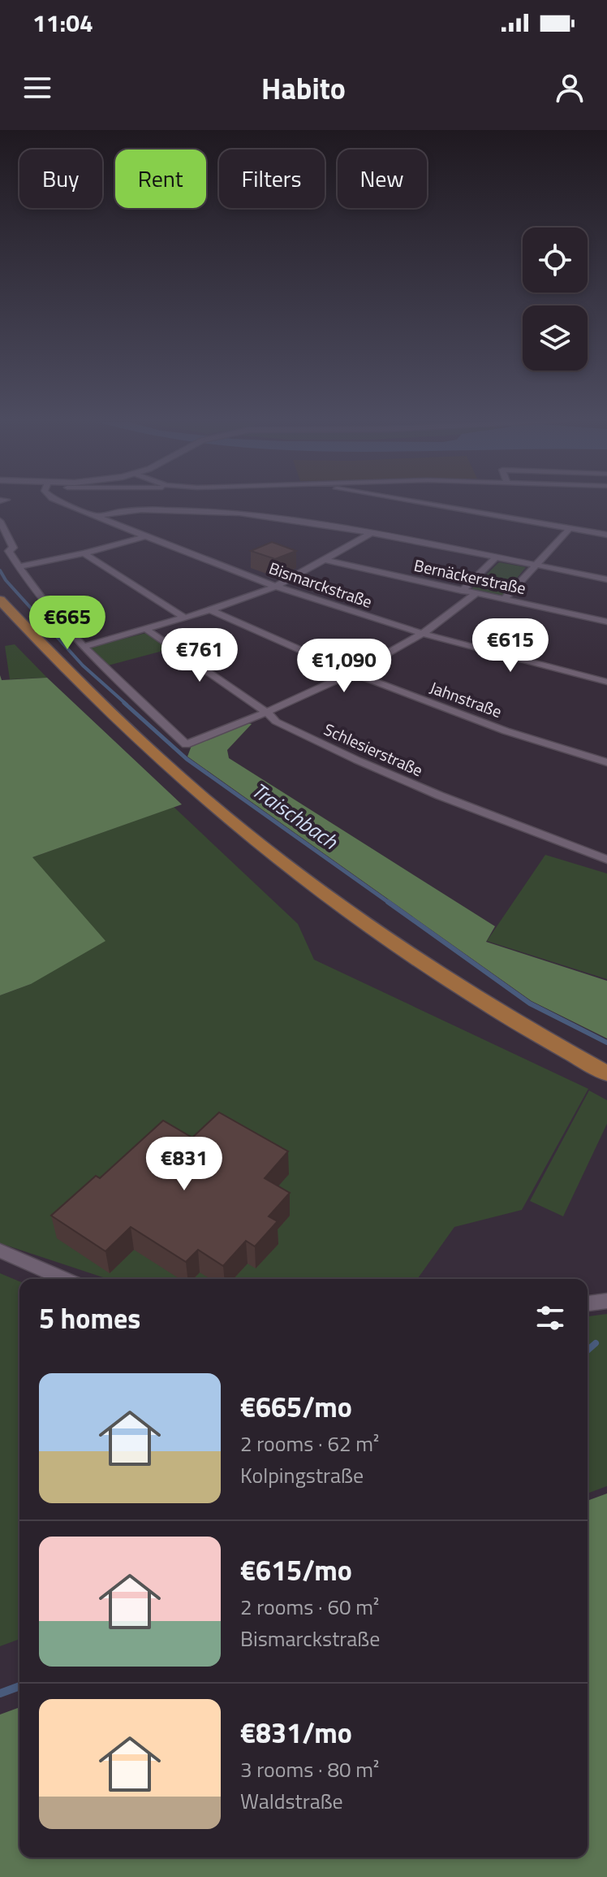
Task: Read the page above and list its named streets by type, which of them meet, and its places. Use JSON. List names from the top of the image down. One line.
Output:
{"streets":{"street":["Bernäckerstraße","Bismarckstraße","Jahnstraße","Schlesierstraße"]},"water":["Traischbach"],"page":{"status":"11:04","header":"Habito","chip":["Buy","Rent","Filters","New"],"price":["€665","€615","€761","€1,090","€831"],"heading":"5 homes","list":[{"name":"€665/mo","note":"2 rooms · 62 m² · Kolpingstraße"},{"name":"€615/mo","note":"2 rooms · 60 m² · Bismarckstraße"},{"name":"€831/mo","note":"3 rooms · 80 m² · Waldstraße"}]}}
